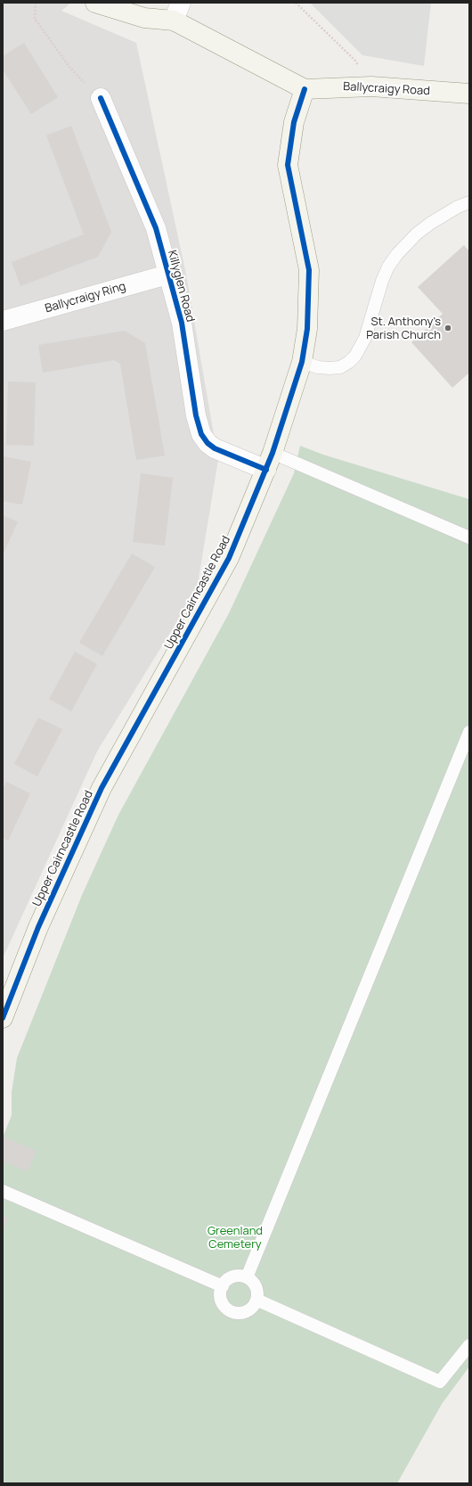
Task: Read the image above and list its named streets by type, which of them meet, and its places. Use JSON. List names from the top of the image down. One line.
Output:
{"streets":{"street":["Ballycraigy Road","Killyglen Road","Ballycraigy Ring","Upper Cairncastle Road"]},"crossings":[["Ballycraigy Road","Upper Cairncastle Road"],["Killyglen Road","Ballycraigy Ring"],["Killyglen Road","Upper Cairncastle Road"]],"parks":["Greenland Cemetery"],"places":["St. Anthony's Parish Church"]}
